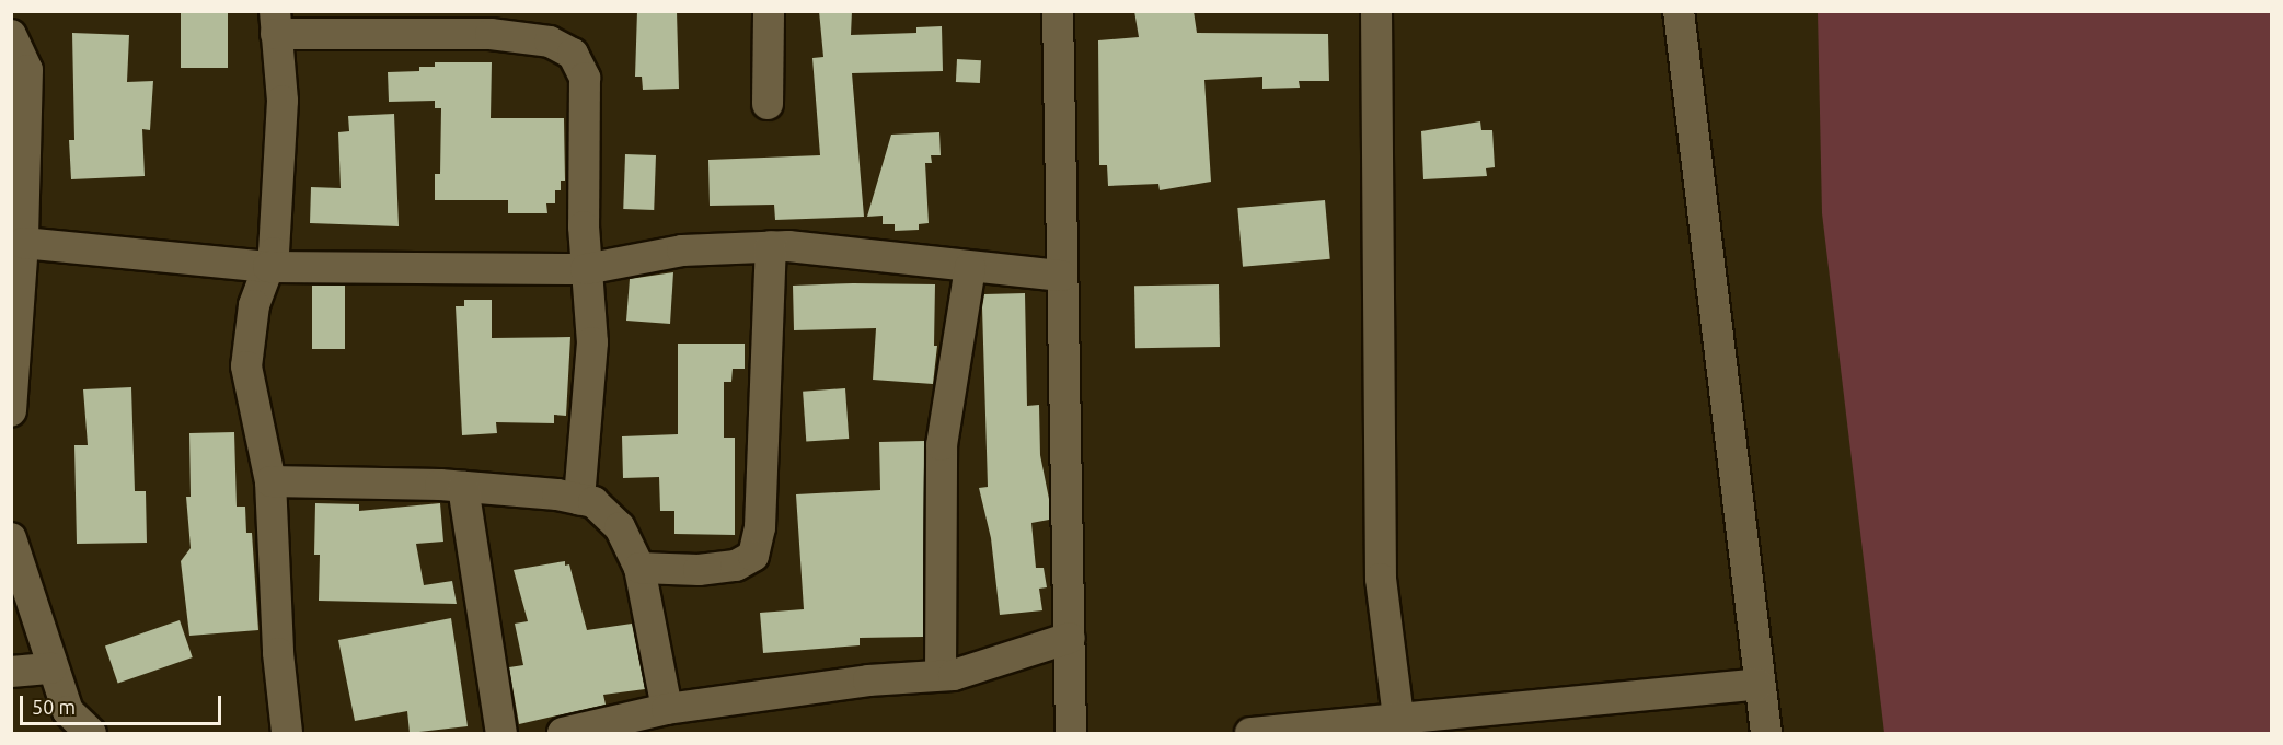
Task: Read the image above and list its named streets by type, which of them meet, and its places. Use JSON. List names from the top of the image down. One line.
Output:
{"scale_bar":"50 m"}
